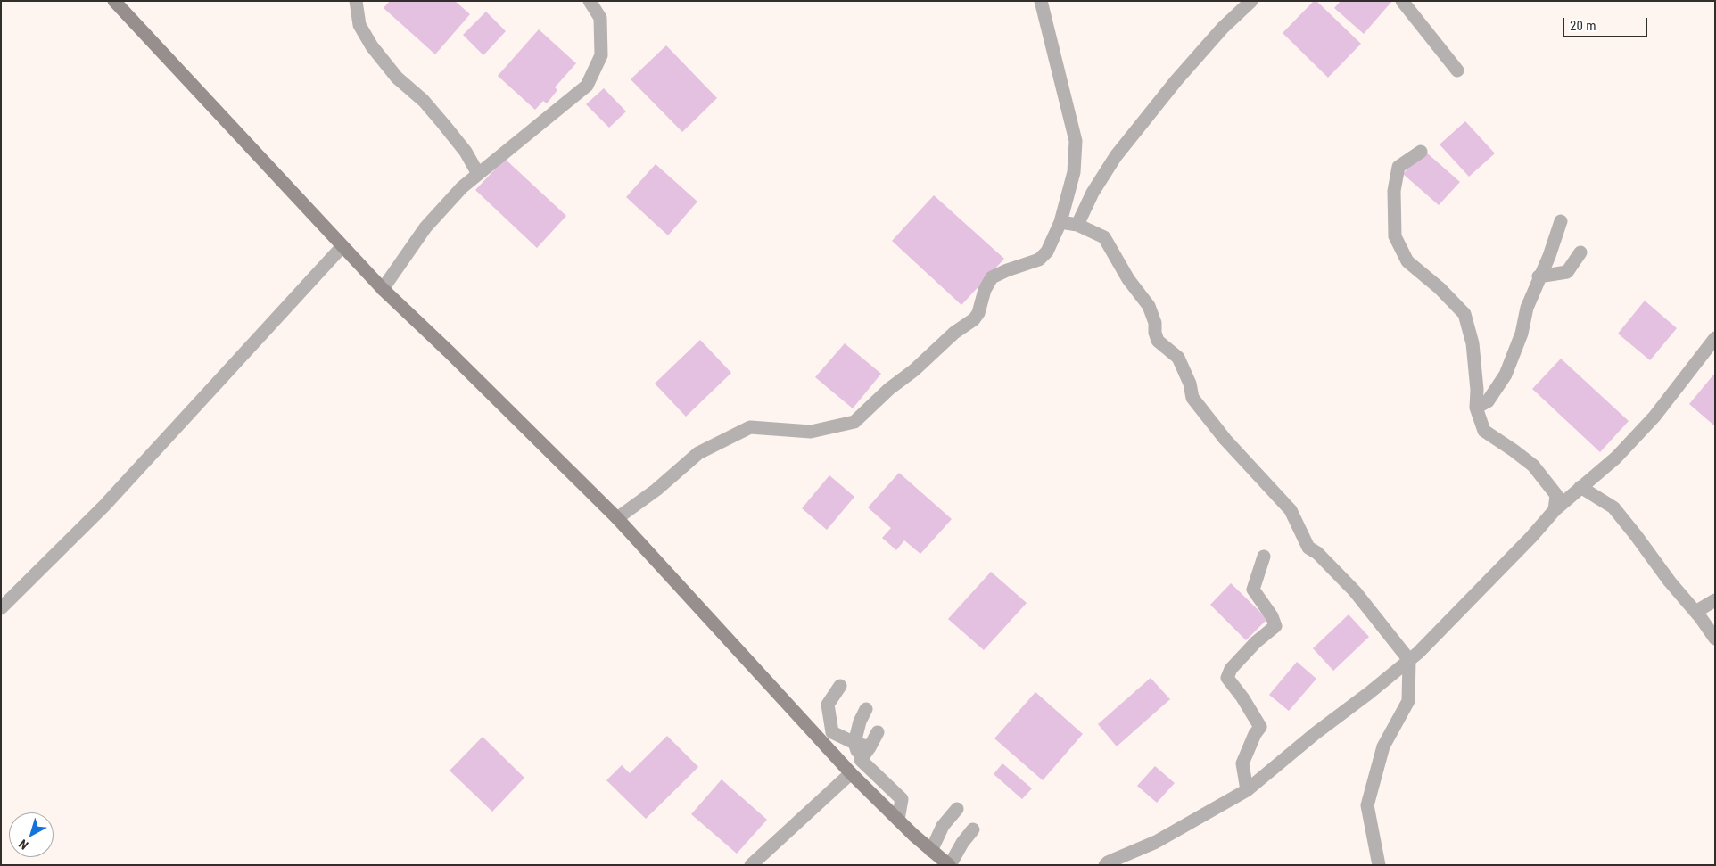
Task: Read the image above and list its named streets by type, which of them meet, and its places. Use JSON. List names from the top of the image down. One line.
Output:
{"scale_bar":"20 m","north":"bottom left"}
